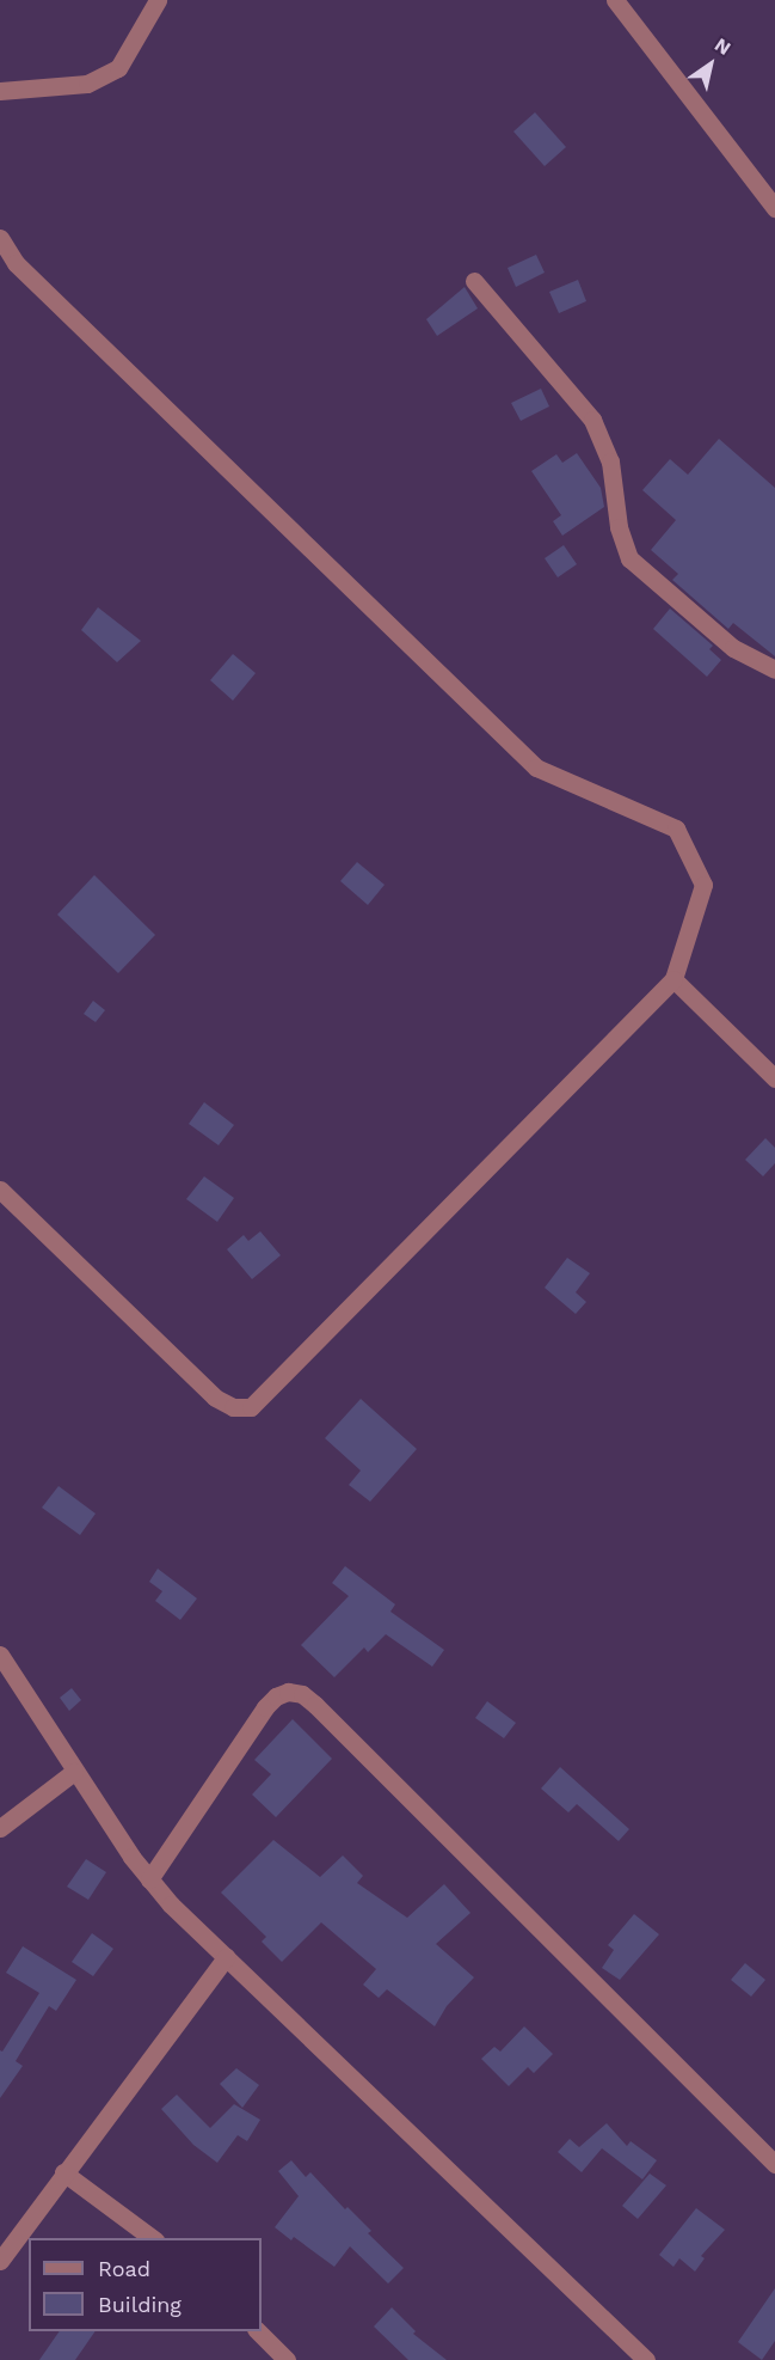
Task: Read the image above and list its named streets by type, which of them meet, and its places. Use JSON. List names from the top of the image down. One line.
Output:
{"legend":["Road","Building"],"north":"top right"}
